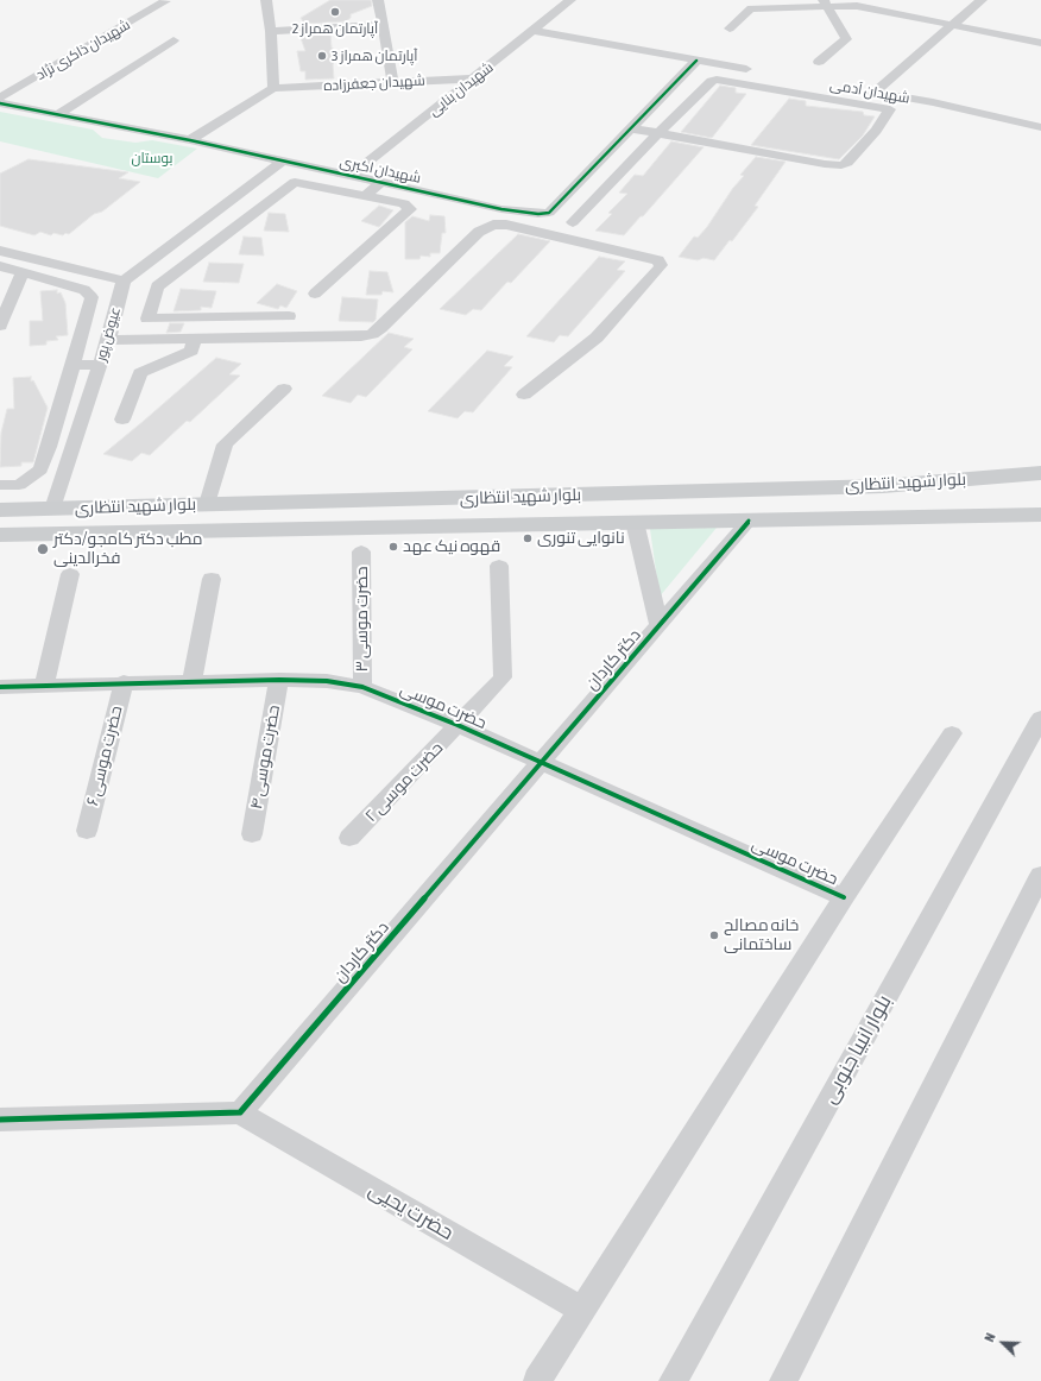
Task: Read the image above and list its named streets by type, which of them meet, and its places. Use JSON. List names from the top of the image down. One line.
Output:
{"streets":{"main road":["بلوار شهید انتظاری"],"street":["شهیدان ذاکری نژاد","شهیدان جعفرزاده","شهیدان بنایی","شهیدان آدمی","شهیدان اکبری","عیوض پور","حضرت موسی ۳","دکتر کاردان","حضرت موسی","حضرت موسی ۶","حضرت موسی ۴","حضرت موسی ۲","بلوار انبیا جنوبی","حضرت یحیی"]},"crossings":[["شهیدان جعفرزاده","شهیدان بنایی"],["شهیدان جعفرزاده","شهیدان اکبری"],["شهیدان بنایی","شهیدان اکبری"],["عیوض پور","بلوار شهید انتظاری"],["بلوار شهید انتظاری","دکتر کاردان"],["حضرت موسی ۳","حضرت موسی"],["دکتر کاردان","حضرت موسی"],["دکتر کاردان","حضرت یحیی"],["حضرت موسی","حضرت موسی ۶"],["حضرت موسی","حضرت موسی ۴"],["حضرت موسی","حضرت موسی ۲"]],"parks":["بوستان"],"places":["آپارتمان همراز 2","آپارتمان همراز 3","نانوایی تنوری","قهوه نیک عهد","مطب دکتر کامجو/دکتر فخرالدینی","خانه مصالح ساختمانی"],"north":"top left"}
